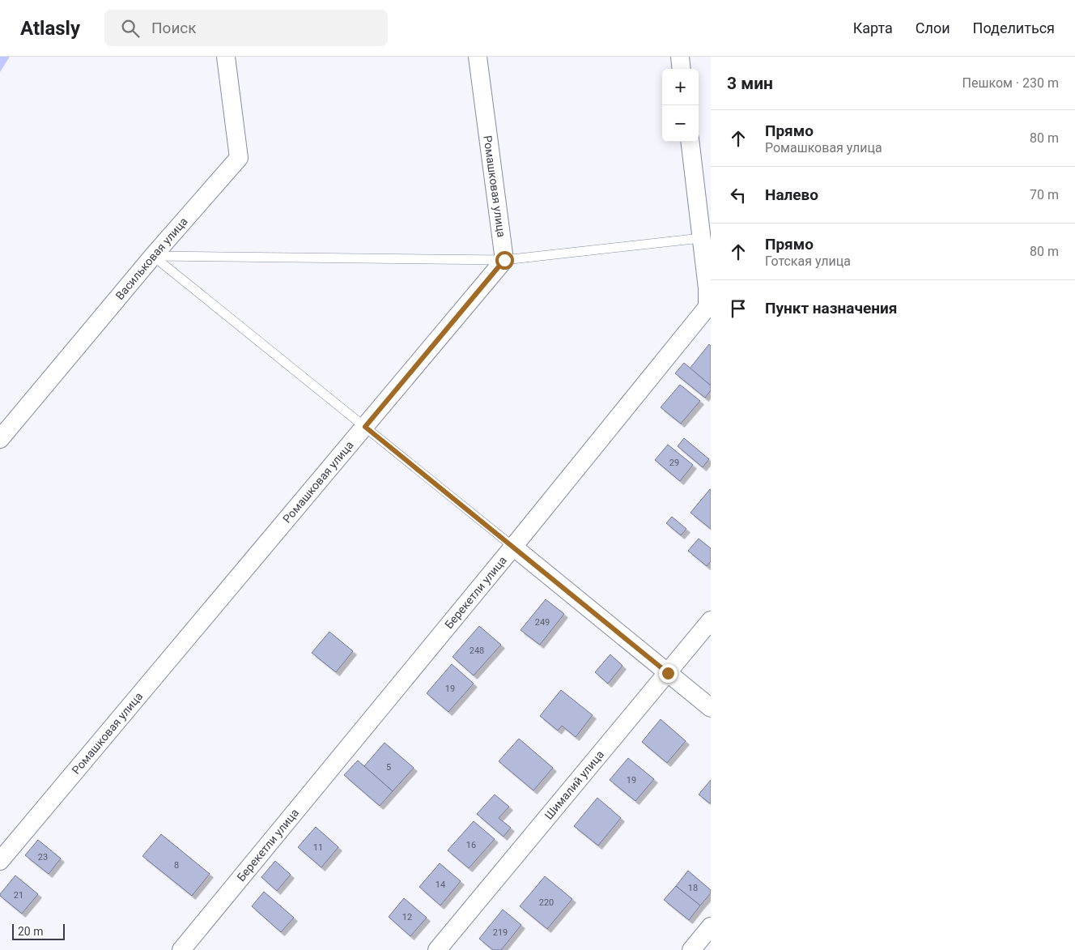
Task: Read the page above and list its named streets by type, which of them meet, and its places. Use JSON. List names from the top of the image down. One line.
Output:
{"streets":{"street":["Ромашковая улица","Васильковая улица","Берекетли улица","Шималий улица"]},"house_numbers":["29","249","248","19","5","19","16","11","23","8","14","18","21","220","12","219"],"scale_bar":"20 m","page":{"header":"Atlasly","search":"Поиск","nav":["Карта","Слои","Поделиться"],"heading":["3 мин","Пешком · 230 m"],"map_buttons":["+","−"],"list":[["Прямо","Ромашковая улица","80 m"],["Налево","70 m"],["Прямо","Готская улица","80 m"],"Пункт назначения"],"scale":"20 m"}}
